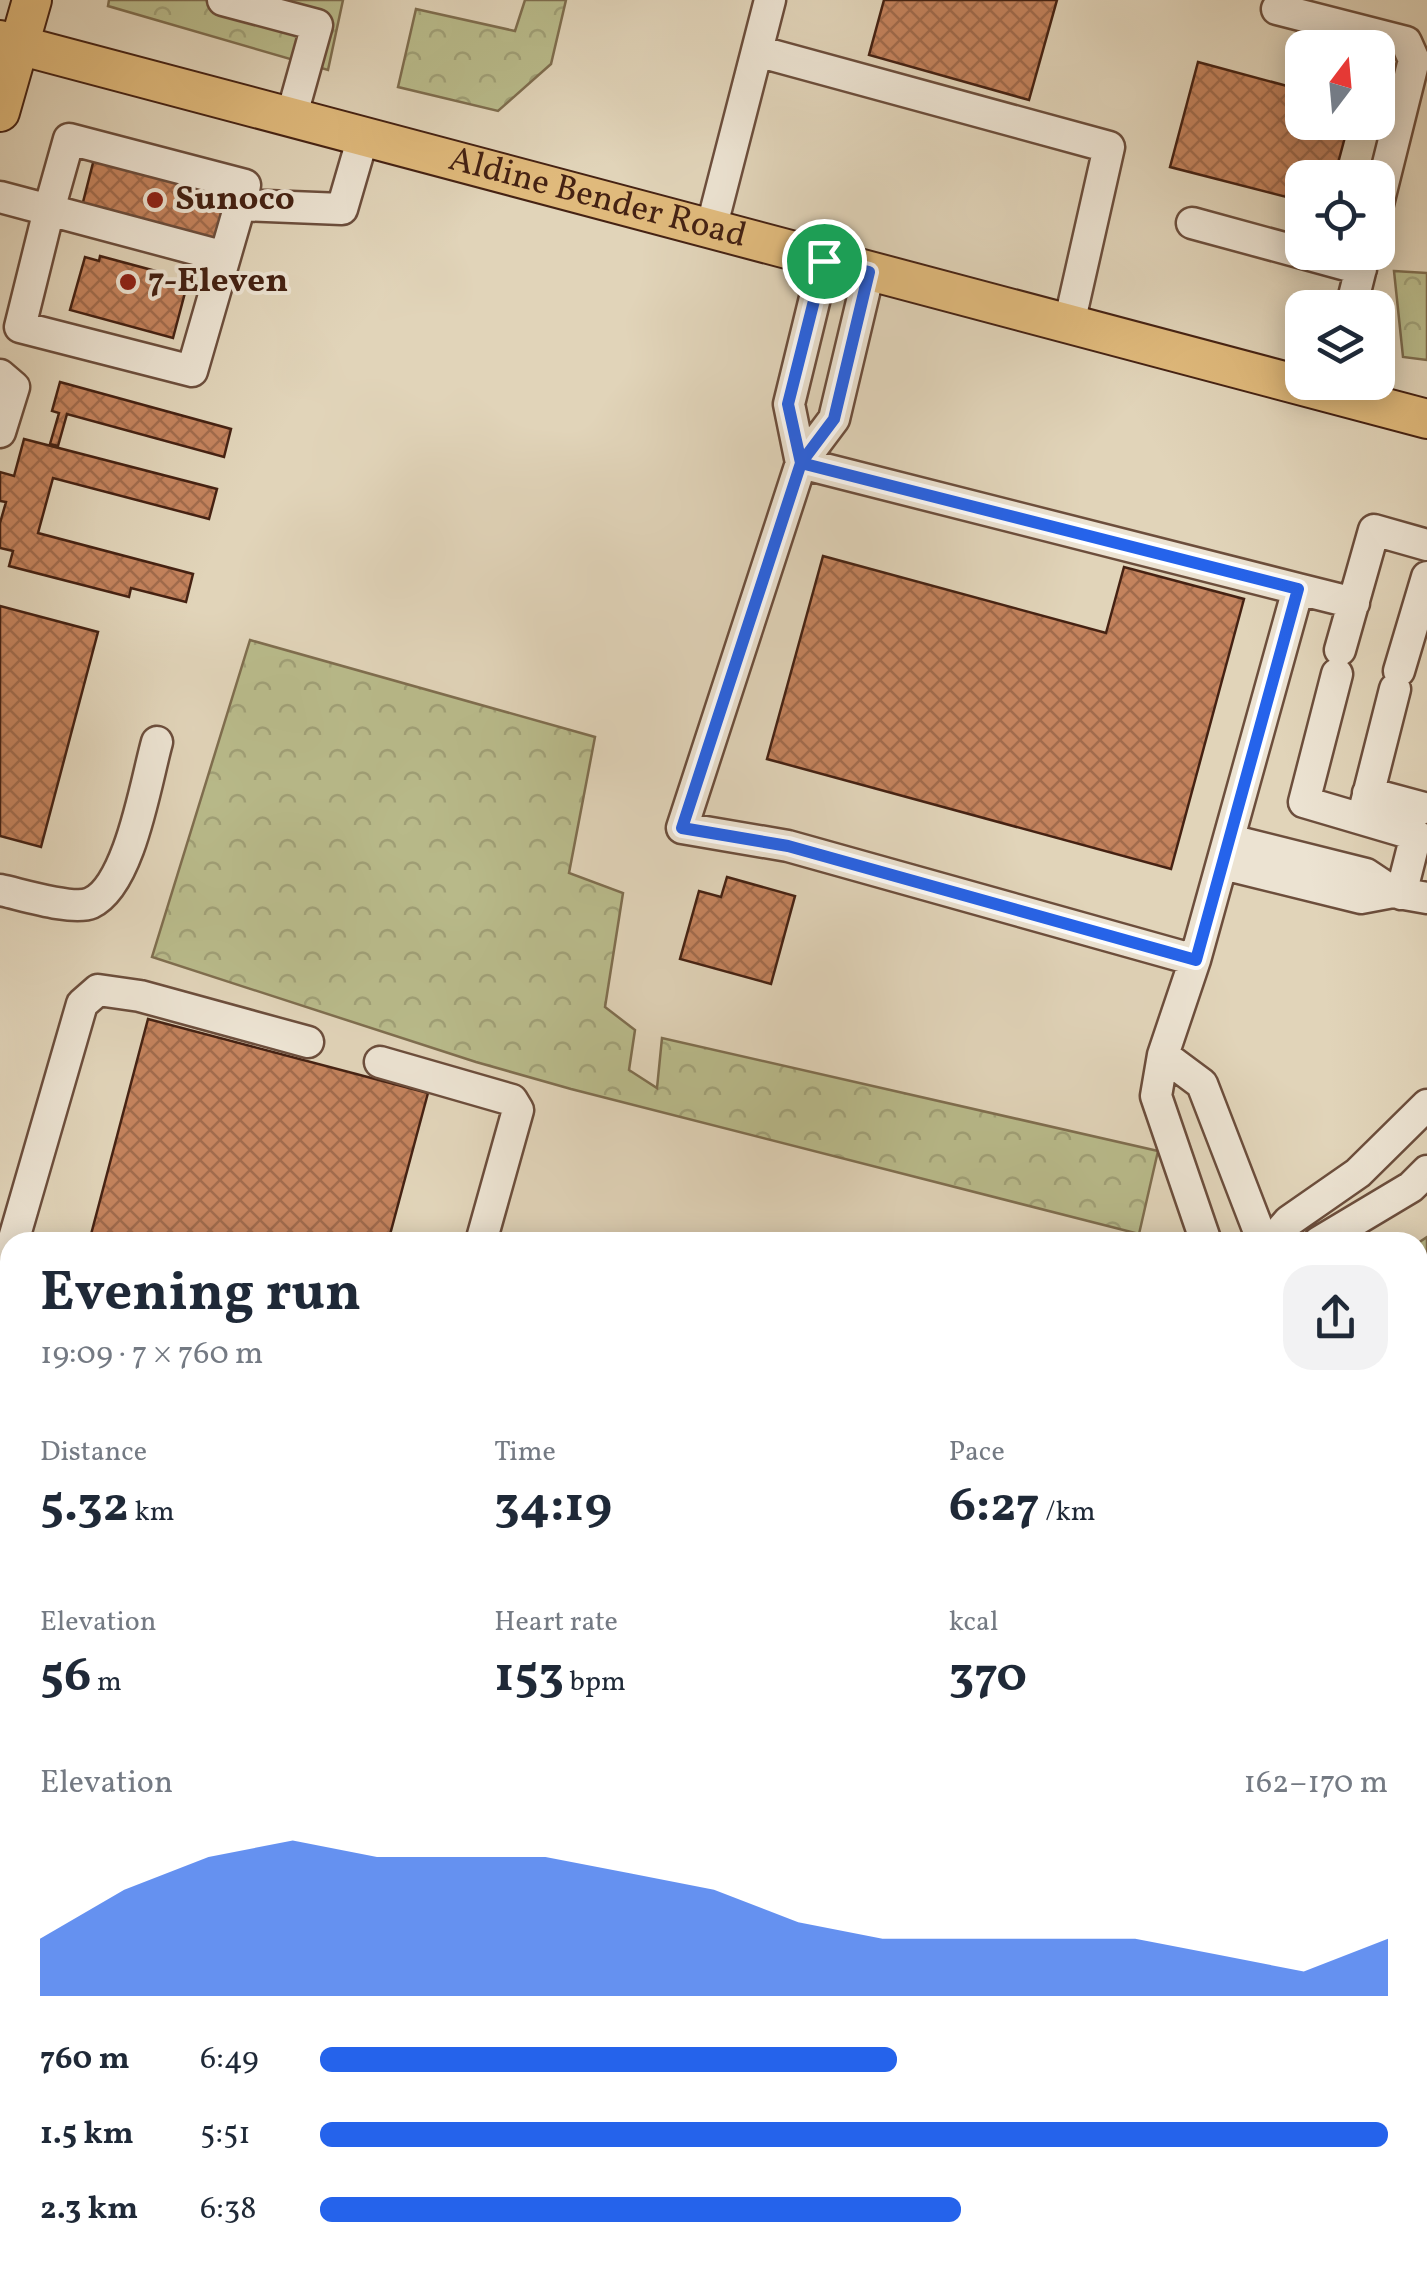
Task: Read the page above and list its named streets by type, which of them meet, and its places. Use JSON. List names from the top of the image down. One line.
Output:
{"streets":{"main road":["Aldine Bender Road"]},"places":["Sunoco","7-Eleven"],"north":"top","page":{"heading":["Evening run","19:09 · 7 × 760 m"],"stats":[["Distance","5.32 km"],["Time","34:19"],["Pace","6:27 /km"],["Elevation","56 m"],["Heart rate","153 bpm"],["kcal","370"]],"chart":["Elevation","162–170 m"],"list":[{"name":"760 m","note":"6:49"},{"name":"1.5 km","note":"5:51"},{"name":"2.3 km","note":"6:38"}]}}
